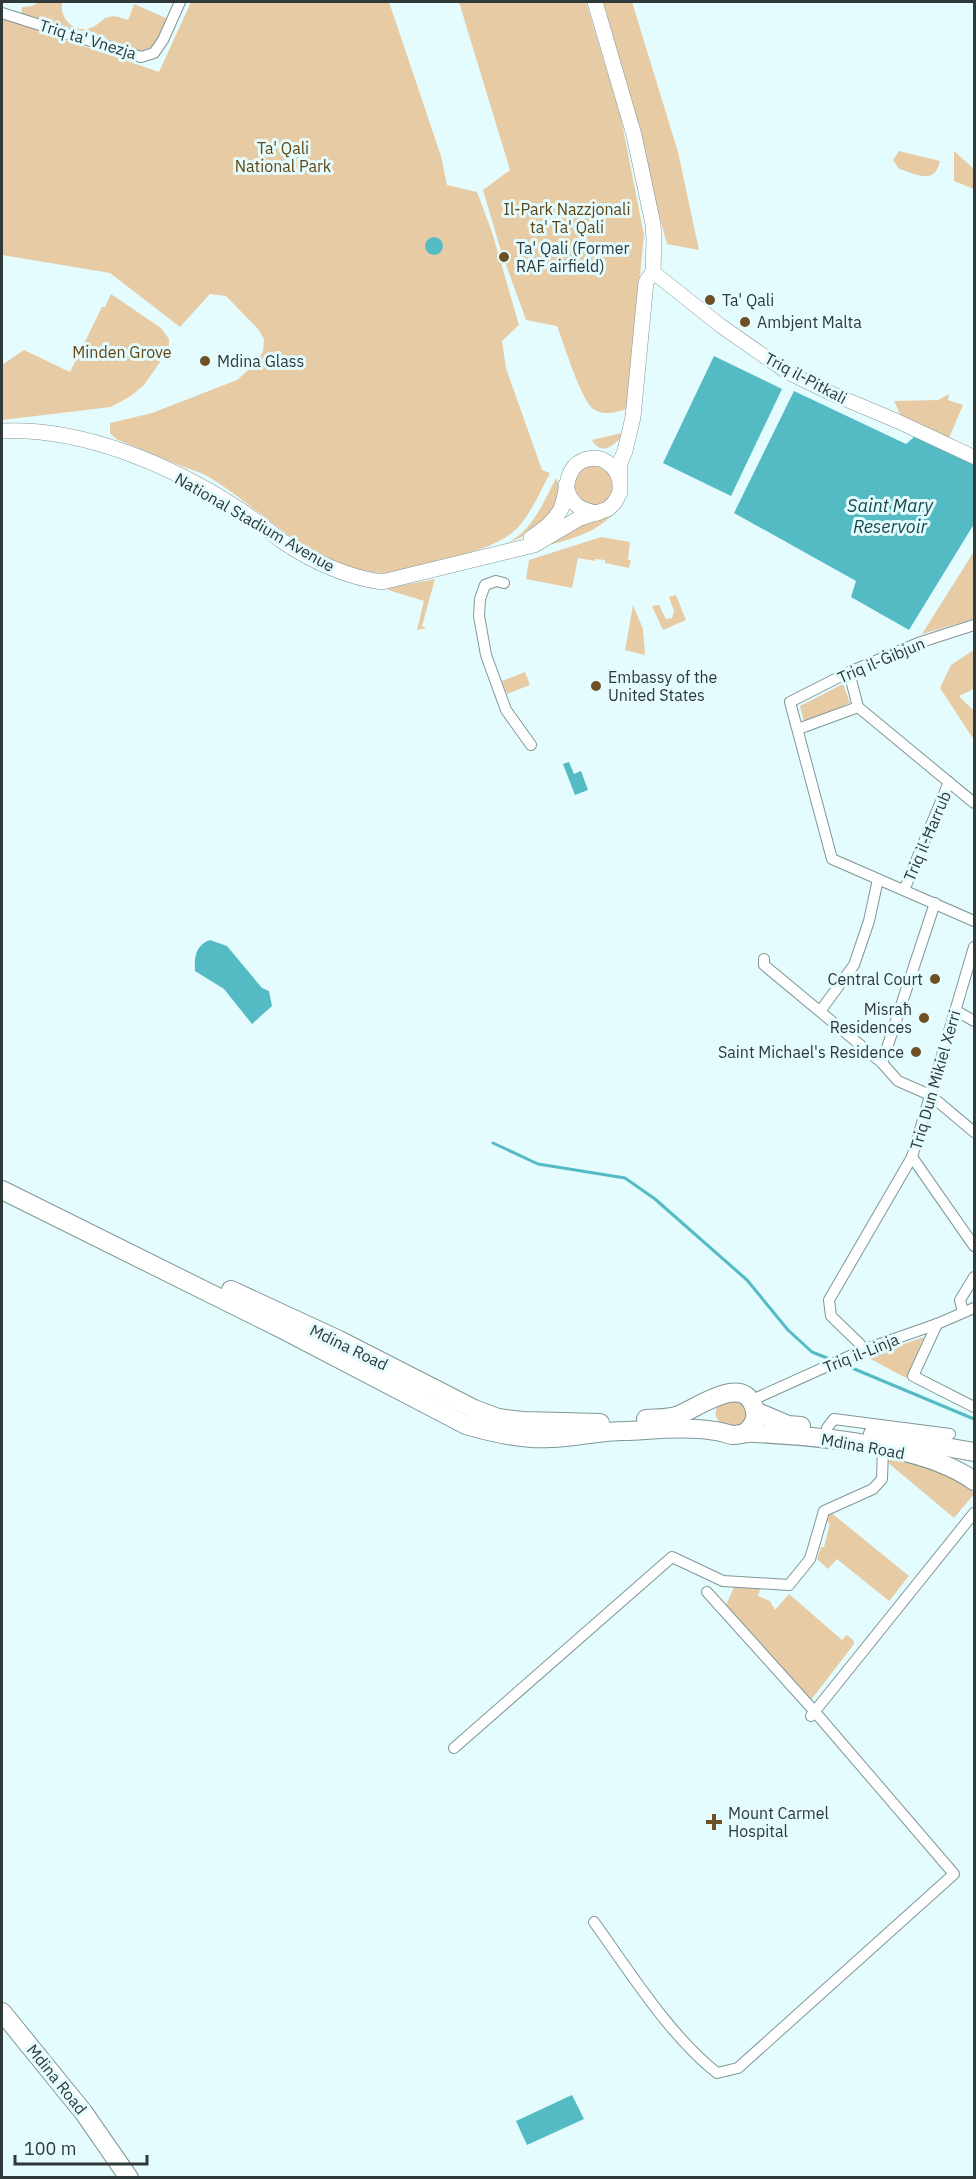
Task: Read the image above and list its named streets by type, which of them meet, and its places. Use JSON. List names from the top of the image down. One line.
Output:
{"streets":{"highway":["Mdina Road"],"main road":["National Stadium Avenue"],"street":["Triq ta' Vnezja","Triq il-Pitkali","Triq il-Ġibjun","Triq il-Ħarrub","Triq Dun Mikiel Xerri","Triq il-Linja"]},"crossings":[["Triq Dun Mikiel Xerri","Triq il-Linja"],["Mdina Road","Triq il-Linja"]],"water":["Saint Mary Reservoir"],"parks":["Ta' Qali National Park","Il-Park Nazzjonali ta' Ta' Qali","Minden Grove"],"places":{"other":["Ta' Qali (Former RAF airfield)","Ta' Qali","Ambjent Malta","Mdina Glass","Embassy of the United States","Central Court","Misraħ Residences","Saint Michael's Residence"],"health":["Mount Carmel Hospital"]},"scale_bar":"100 m"}
